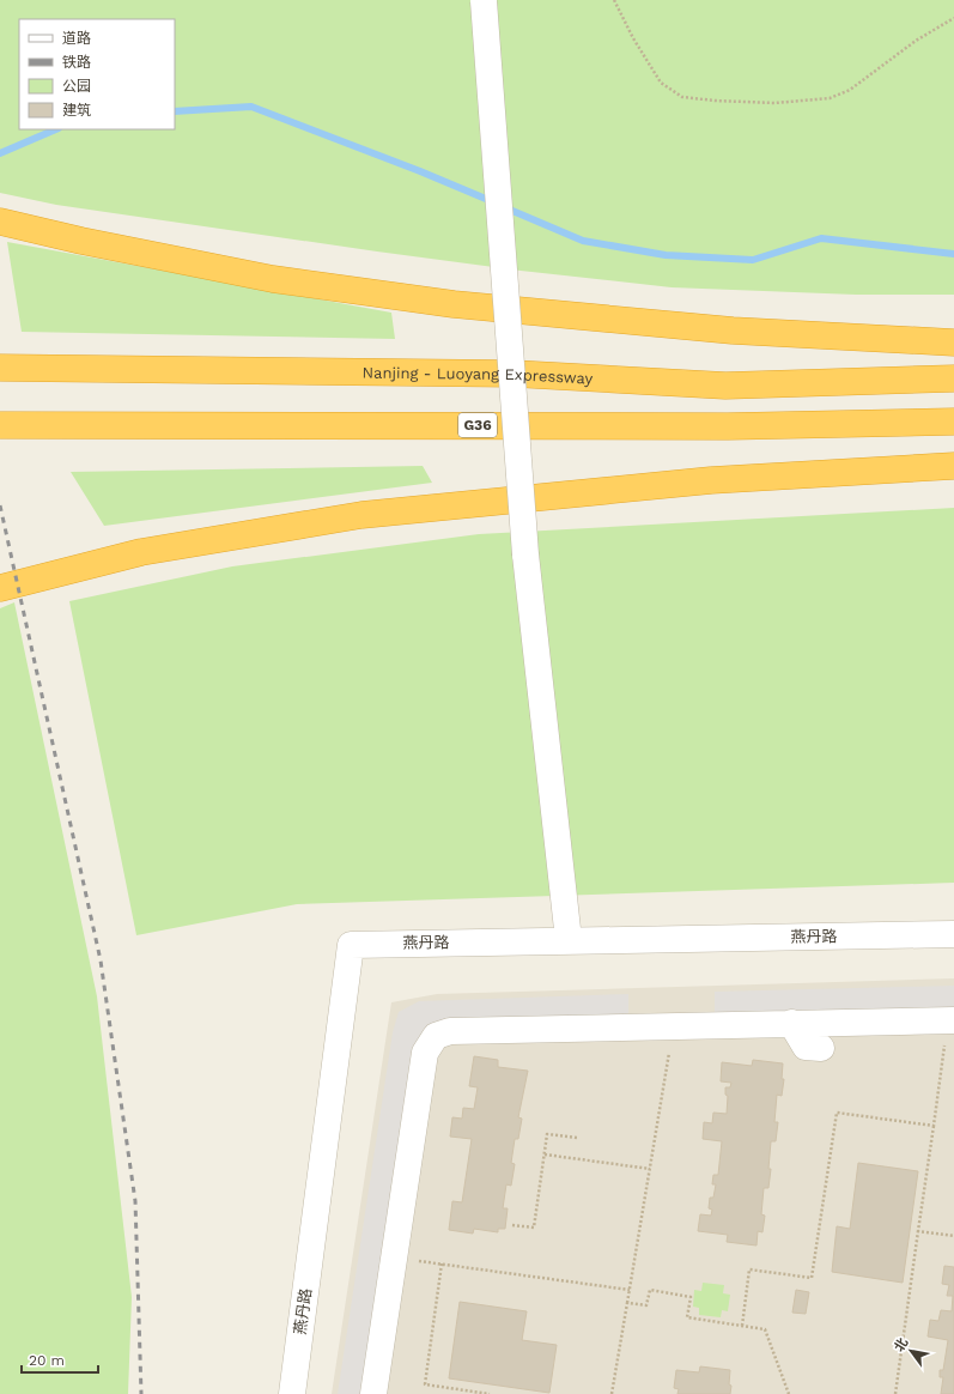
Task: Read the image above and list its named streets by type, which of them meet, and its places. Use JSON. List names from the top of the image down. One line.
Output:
{"streets":{"highway":["Nanjing - Luoyang Expressway","G36"],"street":["燕丹路"]},"legend":["道路","铁路","公园","建筑"],"scale_bar":"20 m","north":"top left"}
